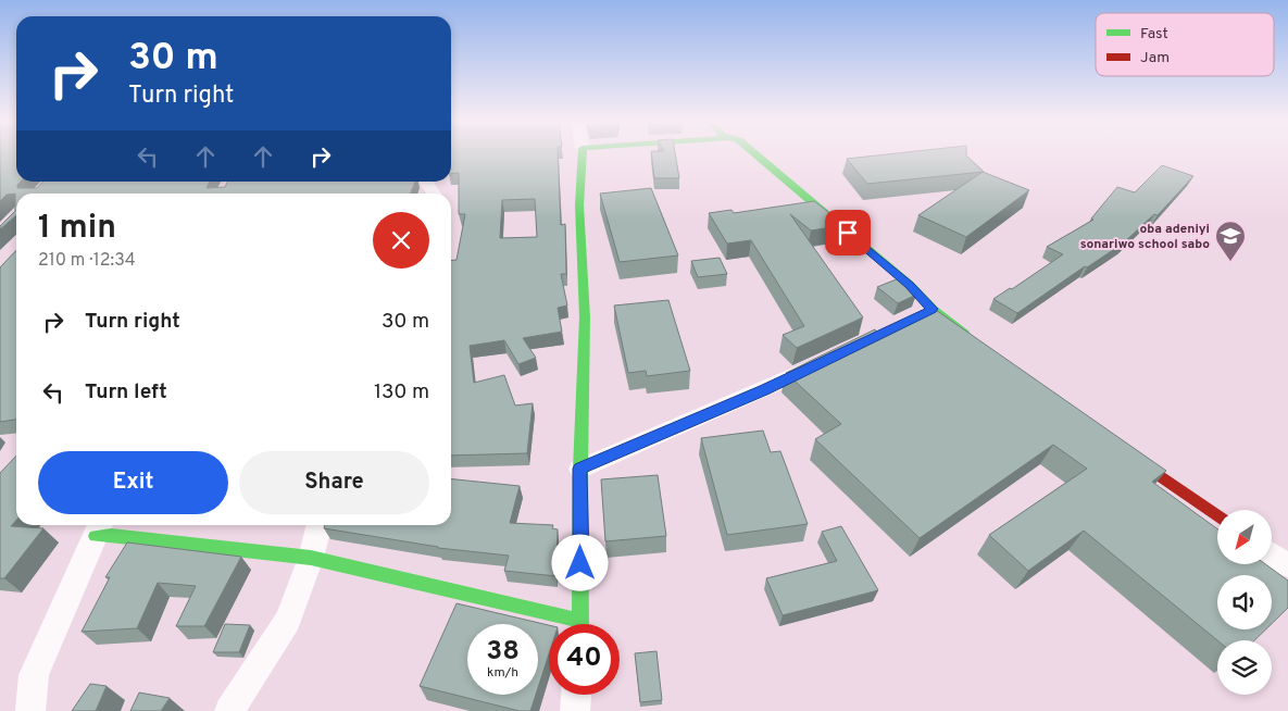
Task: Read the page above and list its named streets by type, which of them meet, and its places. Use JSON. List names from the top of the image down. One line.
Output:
{"places":{"school or university":["oba adeniyi sonariwo school sabo"]},"legend":["Fast","Jam"],"north":"bottom left","page":{"turn":["30 m","Turn right"],"heading":["1 min","210 m · 12:34"],"list":[{"name":"Turn right","value":"30 m"},{"name":"Turn left","value":"130 m"}],"buttons":["Exit","Share"],"speed":"38 km/h","limit":"40"}}
